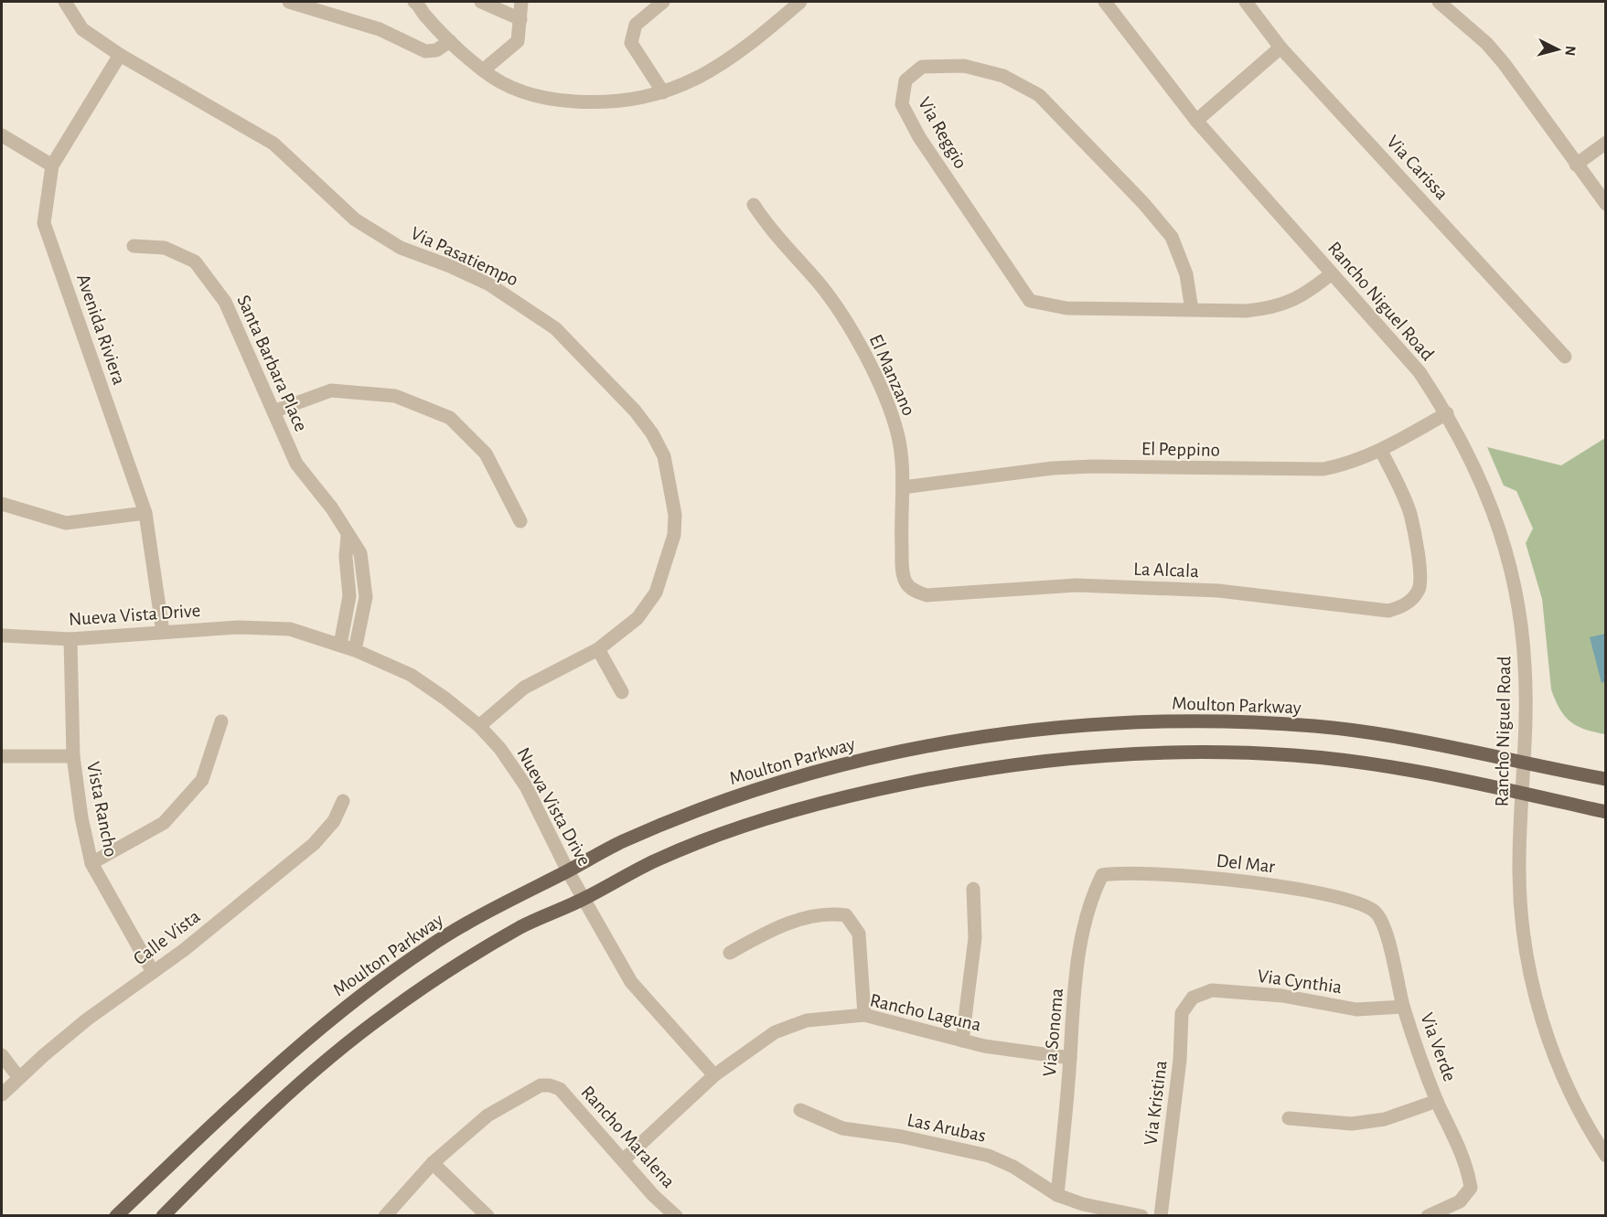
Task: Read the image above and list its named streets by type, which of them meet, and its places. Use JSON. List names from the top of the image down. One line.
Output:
{"streets":{"main road":["Moulton Parkway"],"street":["Via Reggio","Via Carissa","Via Pasatiempo","Rancho Niguel Road","Avenida Riviera","Santa Barbara Place","El Manzano","El Peppino","La Alcala","Nueva Vista Drive","Vista Rancho","Del Mar","Calle Vista","Via Cynthia","Rancho Laguna","Via Sonoma","Via Verde","Via Kristina","Las Arubas","Rancho Maralena"]},"crossings":[["Via Reggio","Rancho Niguel Road"],["Via Pasatiempo","Avenida Riviera"],["Via Pasatiempo","Nueva Vista Drive"],["Rancho Niguel Road","El Peppino"],["Rancho Niguel Road","Moulton Parkway"],["Avenida Riviera","Nueva Vista Drive"],["Santa Barbara Place","Nueva Vista Drive"],["El Manzano","El Peppino"],["El Manzano","La Alcala"],["El Peppino","La Alcala"],["Nueva Vista Drive","Moulton Parkway"],["Nueva Vista Drive","Vista Rancho"],["Nueva Vista Drive","Rancho Laguna"],["Vista Rancho","Calle Vista"],["Del Mar","Via Sonoma"],["Del Mar","Via Verde"],["Via Cynthia","Via Verde"],["Via Cynthia","Via Kristina"],["Rancho Laguna","Via Sonoma"],["Rancho Laguna","Rancho Maralena"],["Via Sonoma","Las Arubas"]],"north":"right"}
